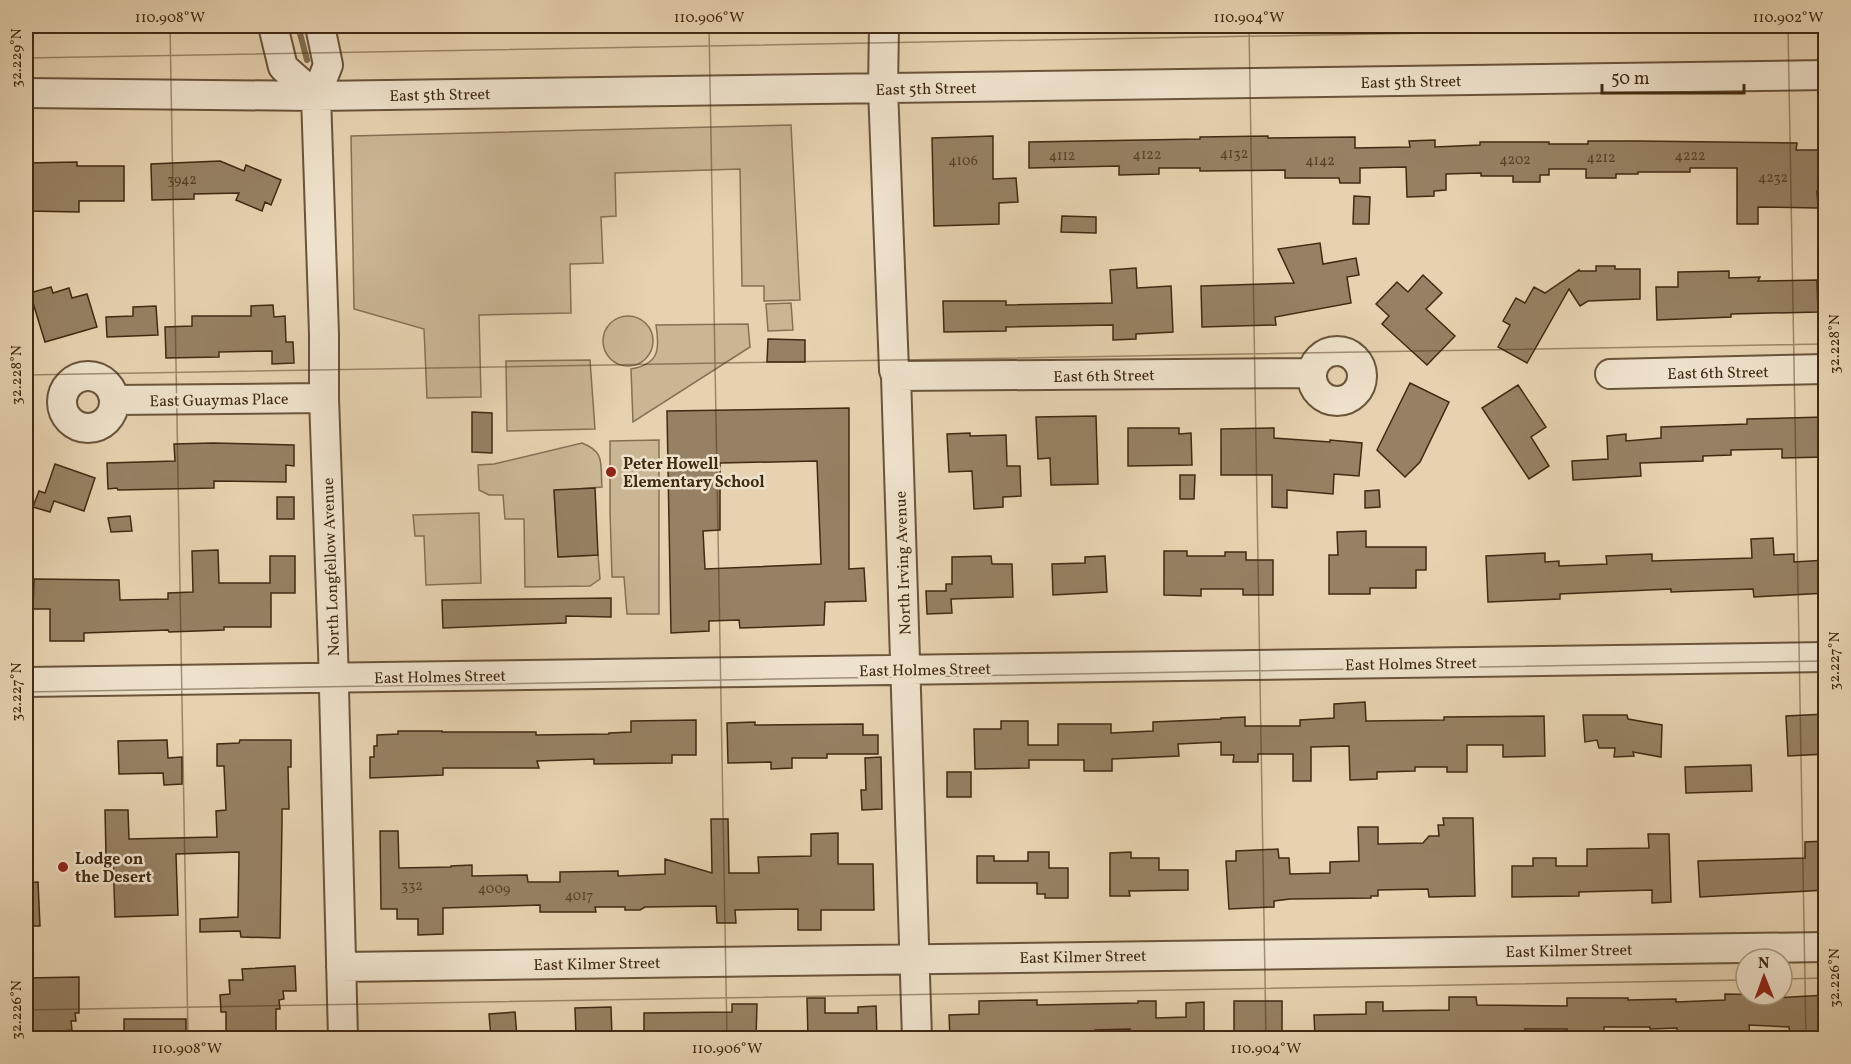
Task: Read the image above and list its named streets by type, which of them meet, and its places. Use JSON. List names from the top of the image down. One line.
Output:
{"streets":{"street":["East 5th Street","East 6th Street","East Guaymas Place","North Irving Avenue","North Longfellow Avenue","East Holmes Street","East Kilmer Street"]},"crossings":[["East 5th Street","North Irving Avenue"],["East 5th Street","North Longfellow Avenue"],["East 6th Street","North Irving Avenue"],["East Guaymas Place","North Longfellow Avenue"],["North Irving Avenue","East Holmes Street"],["North Irving Avenue","East Kilmer Street"],["North Longfellow Avenue","East Holmes Street"],["North Longfellow Avenue","East Kilmer Street"]],"places":["Peter Howell Elementary School","Lodge on the Desert"],"house_numbers":["4132","4122","4112","4222","4212","4202","4106","4142","4232","3942","332","4009","4017"],"scale_bar":"50 m","north":"top","coordinates":["110.908°W","110.906°W","110.904°W","110.902°W","32.229°N","32.228°N","32.227°N","32.226°N"]}
